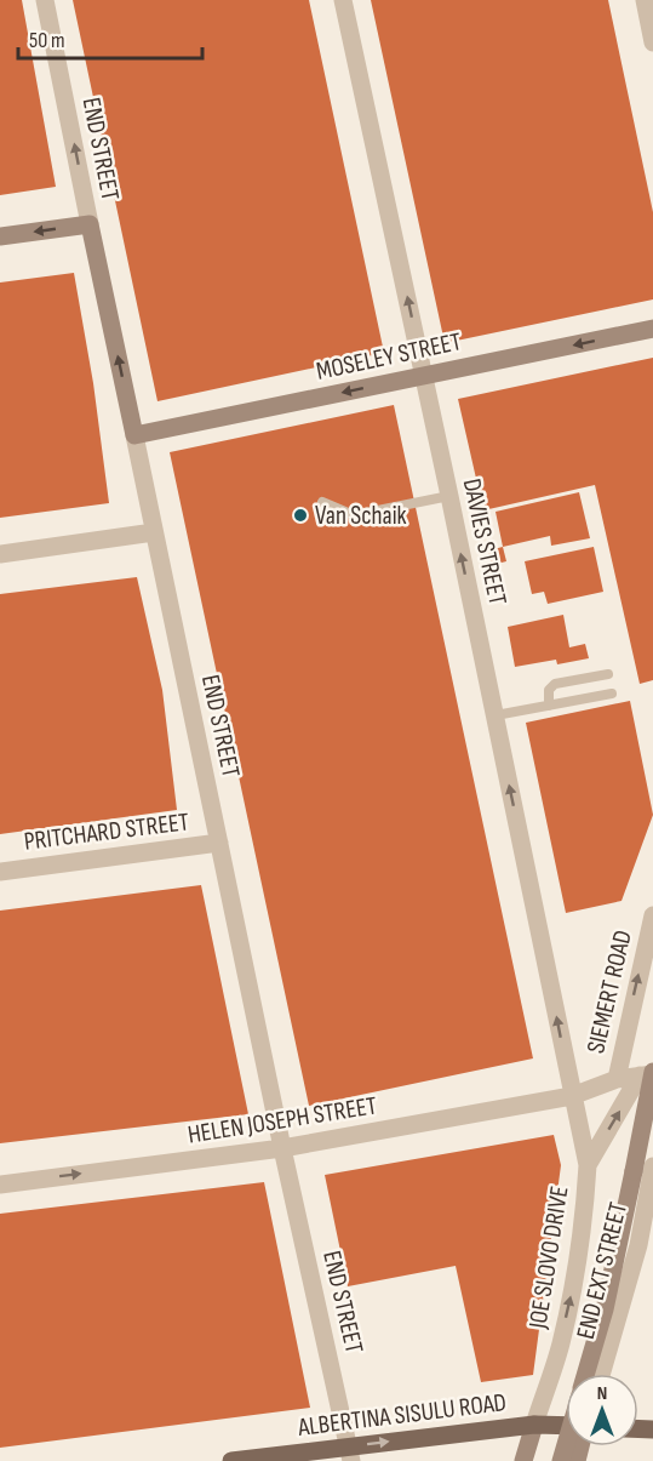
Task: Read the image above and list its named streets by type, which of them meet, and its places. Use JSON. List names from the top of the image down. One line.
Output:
{"streets":{"main road":["ALBERTINA SISULU ROAD"],"street":["END STREET","MOSELEY STREET","DAVIES STREET","PRITCHARD STREET","SIEMERT ROAD","HELEN JOSEPH STREET","JOE SLOVO DRIVE","END EXT STREET"]},"crossings":[["END STREET","MOSELEY STREET"],["END STREET","PRITCHARD STREET"],["END STREET","HELEN JOSEPH STREET"],["END STREET","ALBERTINA SISULU ROAD"],["MOSELEY STREET","DAVIES STREET"],["DAVIES STREET","SIEMERT ROAD"],["DAVIES STREET","HELEN JOSEPH STREET"],["DAVIES STREET","JOE SLOVO DRIVE"],["SIEMERT ROAD","HELEN JOSEPH STREET"],["SIEMERT ROAD","JOE SLOVO DRIVE"],["HELEN JOSEPH STREET","JOE SLOVO DRIVE"],["JOE SLOVO DRIVE","ALBERTINA SISULU ROAD"]],"one_way":["MOSELEY STREET","DAVIES STREET","SIEMERT ROAD","HELEN JOSEPH STREET","ALBERTINA SISULU ROAD"],"places":["Van Schaik"],"scale_bar":"50 m","north":"top"}
